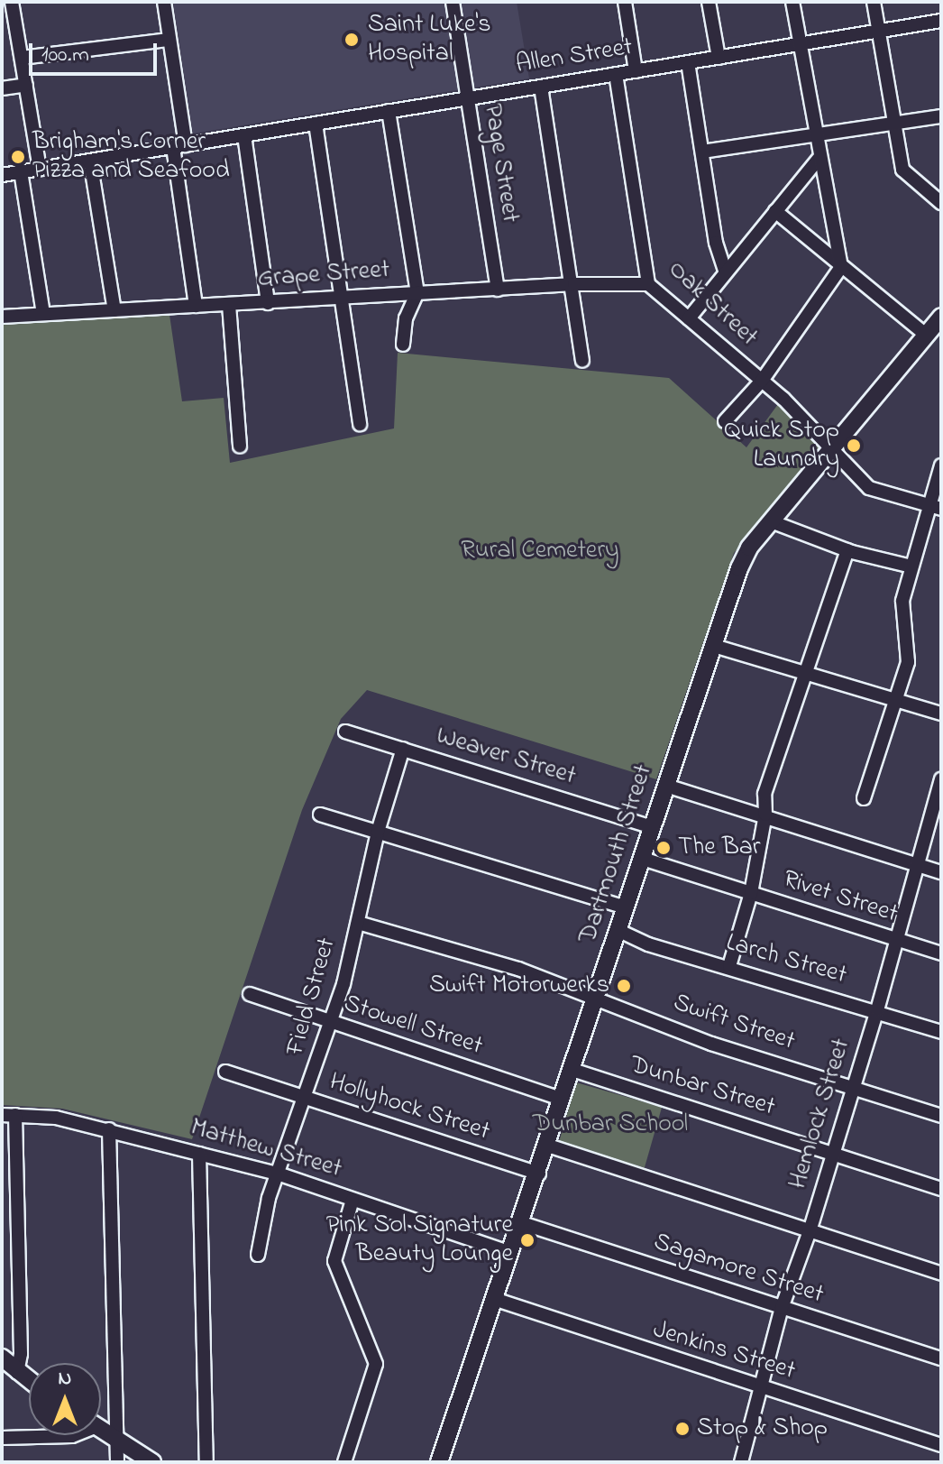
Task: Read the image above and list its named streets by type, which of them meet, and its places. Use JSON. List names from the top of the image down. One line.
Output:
{"streets":{"main road":["Dartmouth Street"],"street":["Allen Street","Page Street","Grape Street","Oak Street","Weaver Street","Rivet Street","Larch Street","Field Street","Swift Street","Stowell Street","Dunbar Street","Hollyhock Street","Hemlock Street","Matthew Street","Sagamore Street","Jenkins Street"]},"crossings":[["Allen Street","Page Street"],["Allen Street","Oak Street"],["Page Street","Grape Street"],["Grape Street","Oak Street"],["Oak Street","Dartmouth Street"],["Weaver Street","Dartmouth Street"],["Weaver Street","Field Street"],["Dartmouth Street","Rivet Street"],["Dartmouth Street","Larch Street"],["Dartmouth Street","Swift Street"],["Dartmouth Street","Stowell Street"],["Dartmouth Street","Dunbar Street"],["Dartmouth Street","Hollyhock Street"],["Dartmouth Street","Matthew Street"],["Dartmouth Street","Sagamore Street"],["Dartmouth Street","Jenkins Street"],["Rivet Street","Hemlock Street"],["Larch Street","Hemlock Street"],["Field Street","Swift Street"],["Field Street","Stowell Street"],["Field Street","Hollyhock Street"],["Field Street","Matthew Street"],["Swift Street","Hemlock Street"],["Dunbar Street","Hemlock Street"],["Hemlock Street","Sagamore Street"],["Hemlock Street","Jenkins Street"]],"parks":["Rural Cemetery","Dunbar School"],"places":["Saint Luke's Hospital","Brigham's Corner Pizza and Seafood","Quick Stop Laundry","The Bar","Swift Motorwerks","Pink Sol Signature Beauty Lounge","Stop & Shop"],"scale_bar":"100 m","north":"top"}
